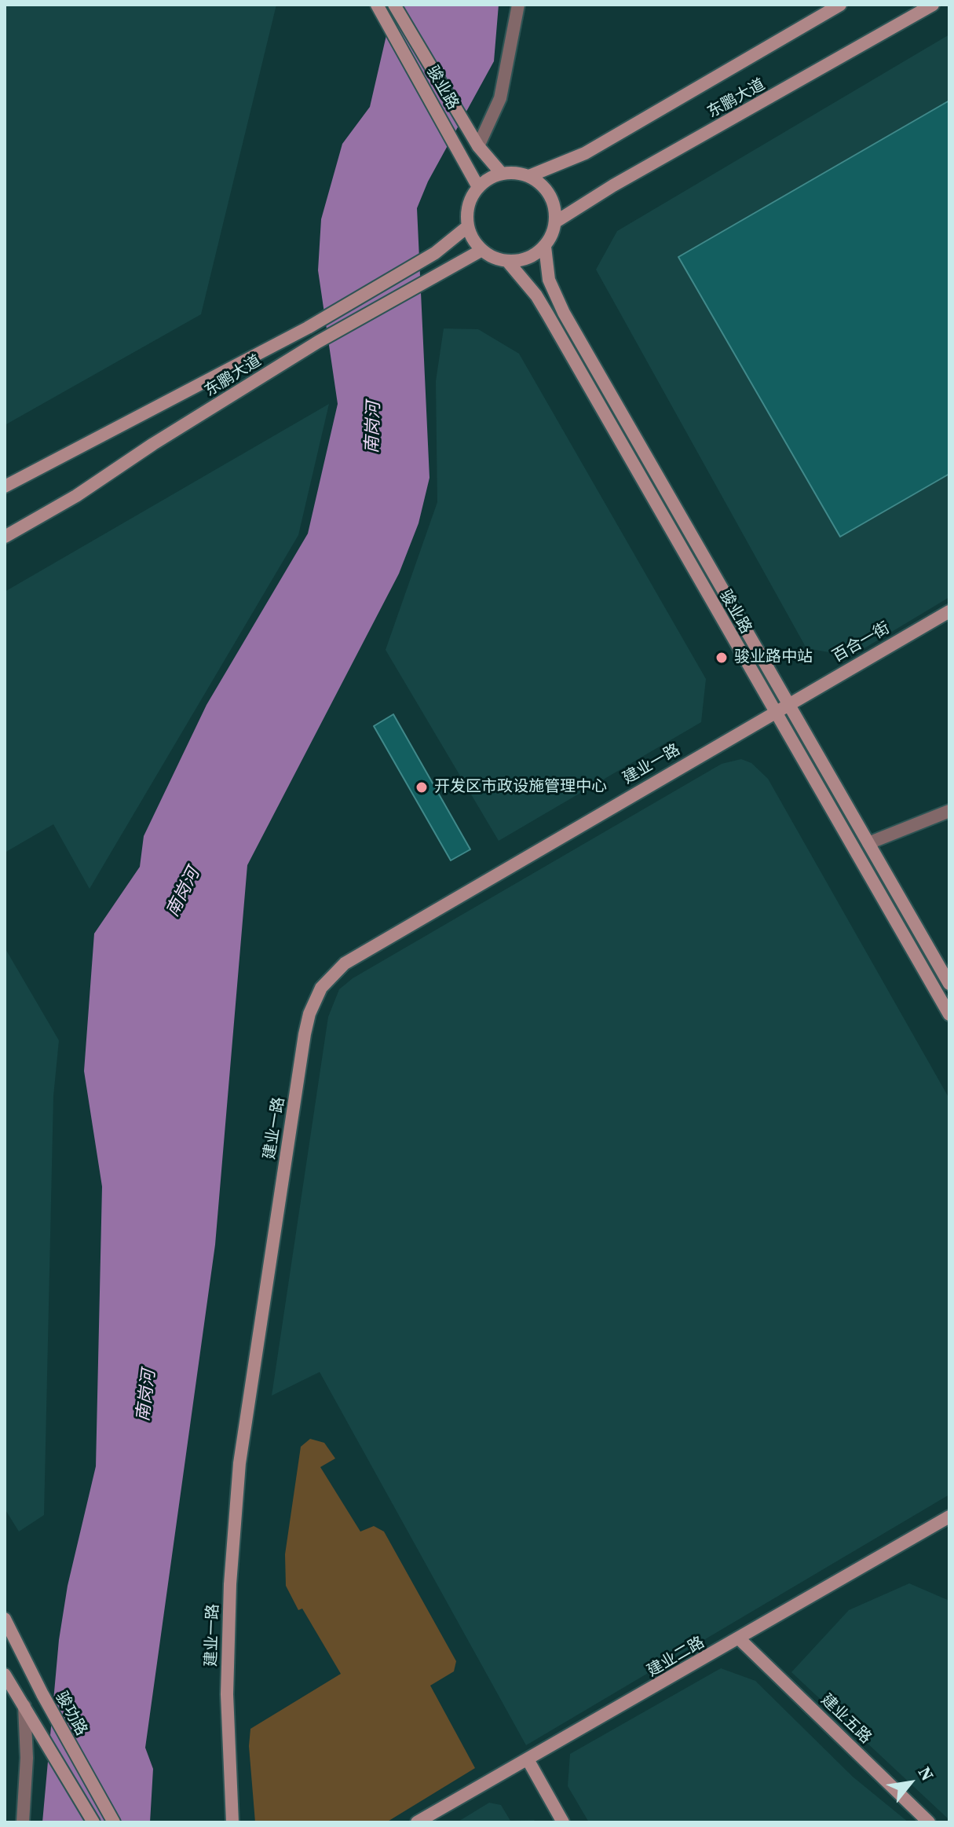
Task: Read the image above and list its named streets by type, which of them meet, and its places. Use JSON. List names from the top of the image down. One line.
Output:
{"streets":{"street":["骏业路","东鹏大道","百合一街","建业一路","建业二路","骏功路","建业五路"]},"crossings":[["骏业路","东鹏大道"],["骏业路","百合一街"],["骏业路","建业一路"],["百合一街","建业一路"],["建业二路","建业五路"]],"water":["南岗河"],"places":["骏业路中站","开发区市政设施管理中心"],"north":"top right"}
